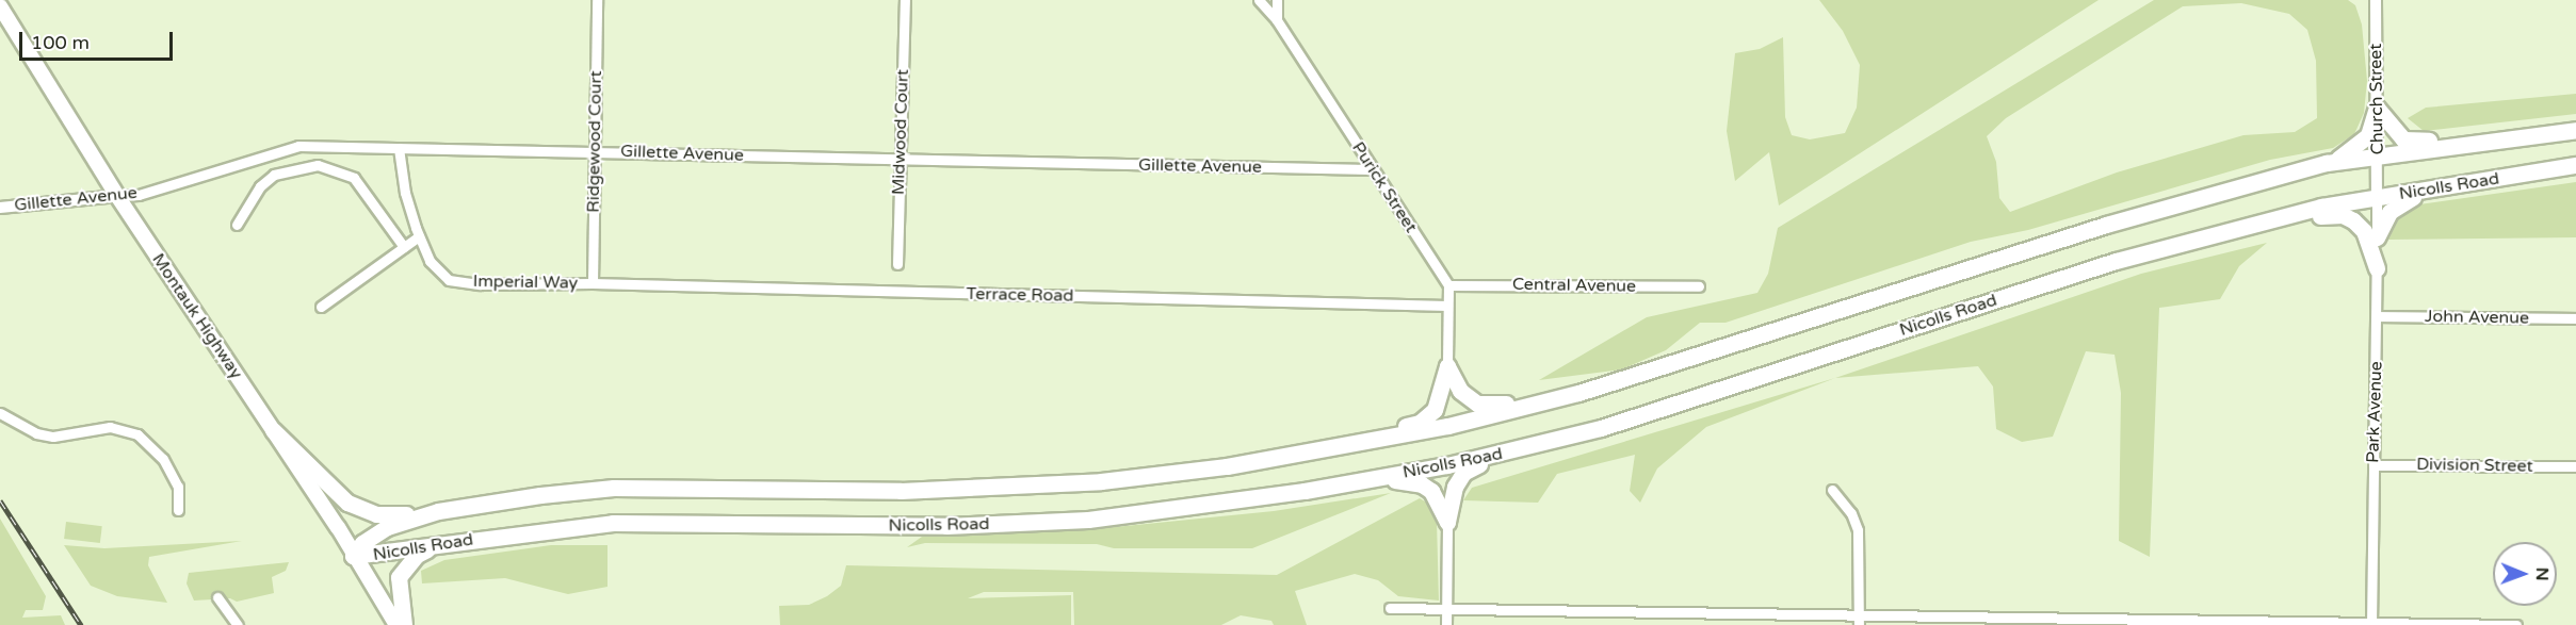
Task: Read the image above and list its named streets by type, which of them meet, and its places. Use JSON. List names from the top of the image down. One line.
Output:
{"streets":{"highway":["Nicolls Road"],"main road":["Montauk Highway"],"street":["Church Street","Midwood Court","Ridgewood Court","Gillette Avenue","Purick Street","Imperial Way","Central Avenue","Terrace Road","John Avenue","Park Avenue","Division Street"]},"crossings":[["Church Street","Nicolls Road"],["Church Street","Park Avenue"],["Midwood Court","Gillette Avenue"],["Ridgewood Court","Gillette Avenue"],["Ridgewood Court","Imperial Way"],["Ridgewood Court","Terrace Road"],["Gillette Avenue","Purick Street"],["Gillette Avenue","Imperial Way"],["Gillette Avenue","Montauk Highway"],["Nicolls Road","Montauk Highway"],["Nicolls Road","Park Avenue"],["Purick Street","Central Avenue"],["Imperial Way","Terrace Road"],["John Avenue","Park Avenue"],["Park Avenue","Division Street"]],"scale_bar":"100 m","north":"right"}
